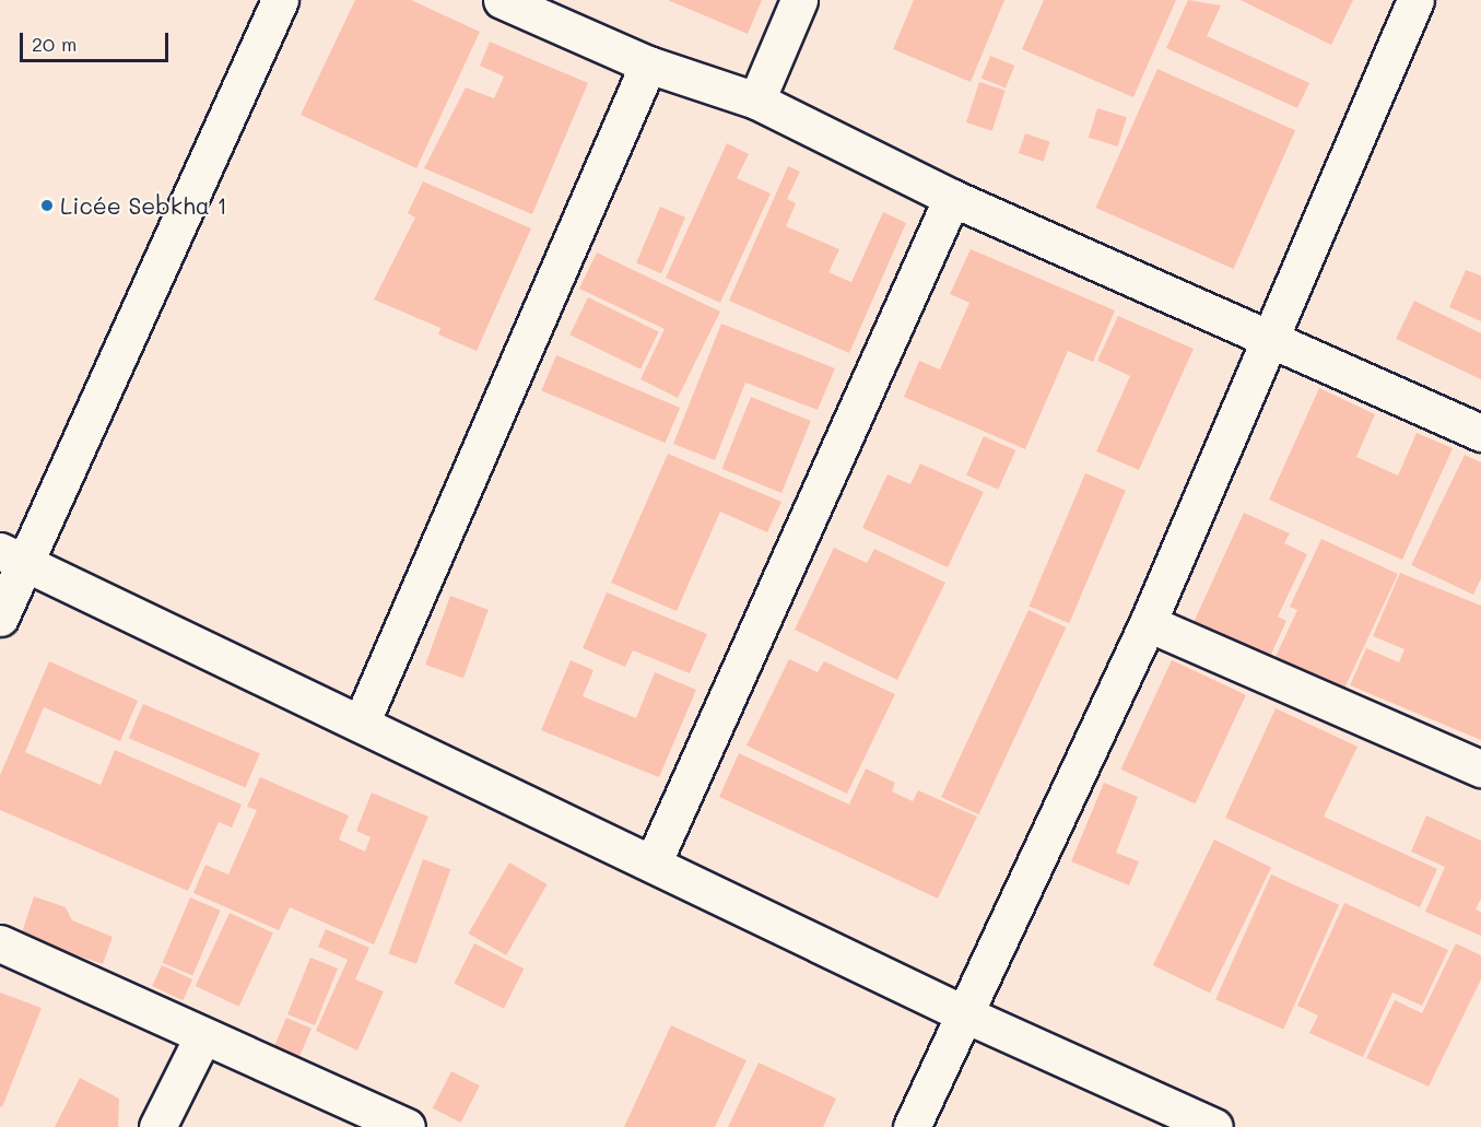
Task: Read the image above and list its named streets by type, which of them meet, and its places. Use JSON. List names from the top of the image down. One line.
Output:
{"places":["Licée Sebkha 1"],"scale_bar":"20 m"}
